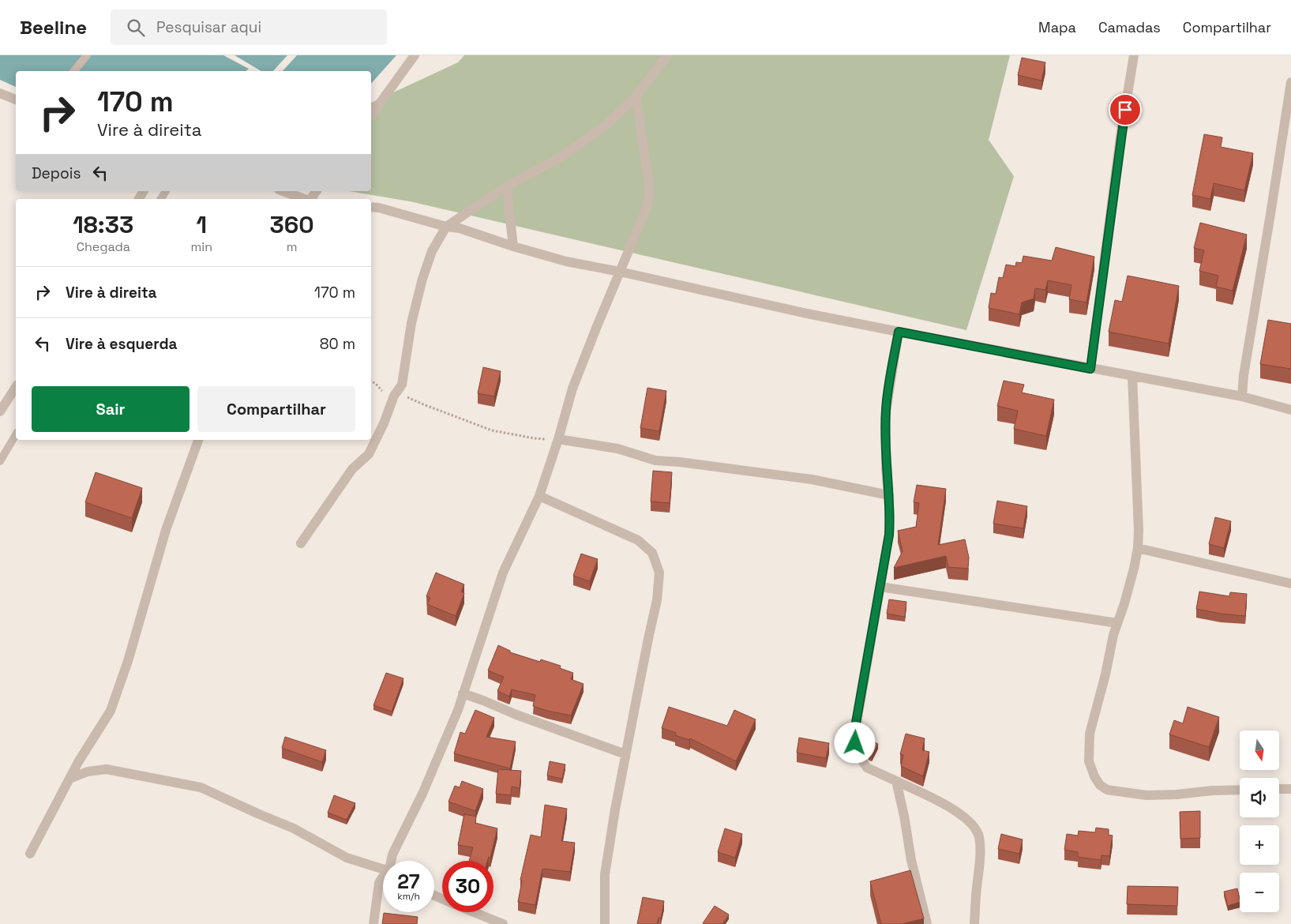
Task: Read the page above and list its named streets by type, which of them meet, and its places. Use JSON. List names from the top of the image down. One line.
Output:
{"north":"bottom","page":{"header":"Beeline","search":"Pesquisar aqui","nav":["Mapa","Camadas","Compartilhar"],"turn":["170 m","Vire à direita"],"then":"Depois","eta":["18:33","Chegada","1","min","360","m"],"list":[{"name":"Vire à direita","value":"170 m"},{"name":"Vire à esquerda","value":"80 m"}],"buttons":["Sair","Compartilhar"],"map_buttons":["+","−"],"speed":"27 km/h","limit":"30"}}
